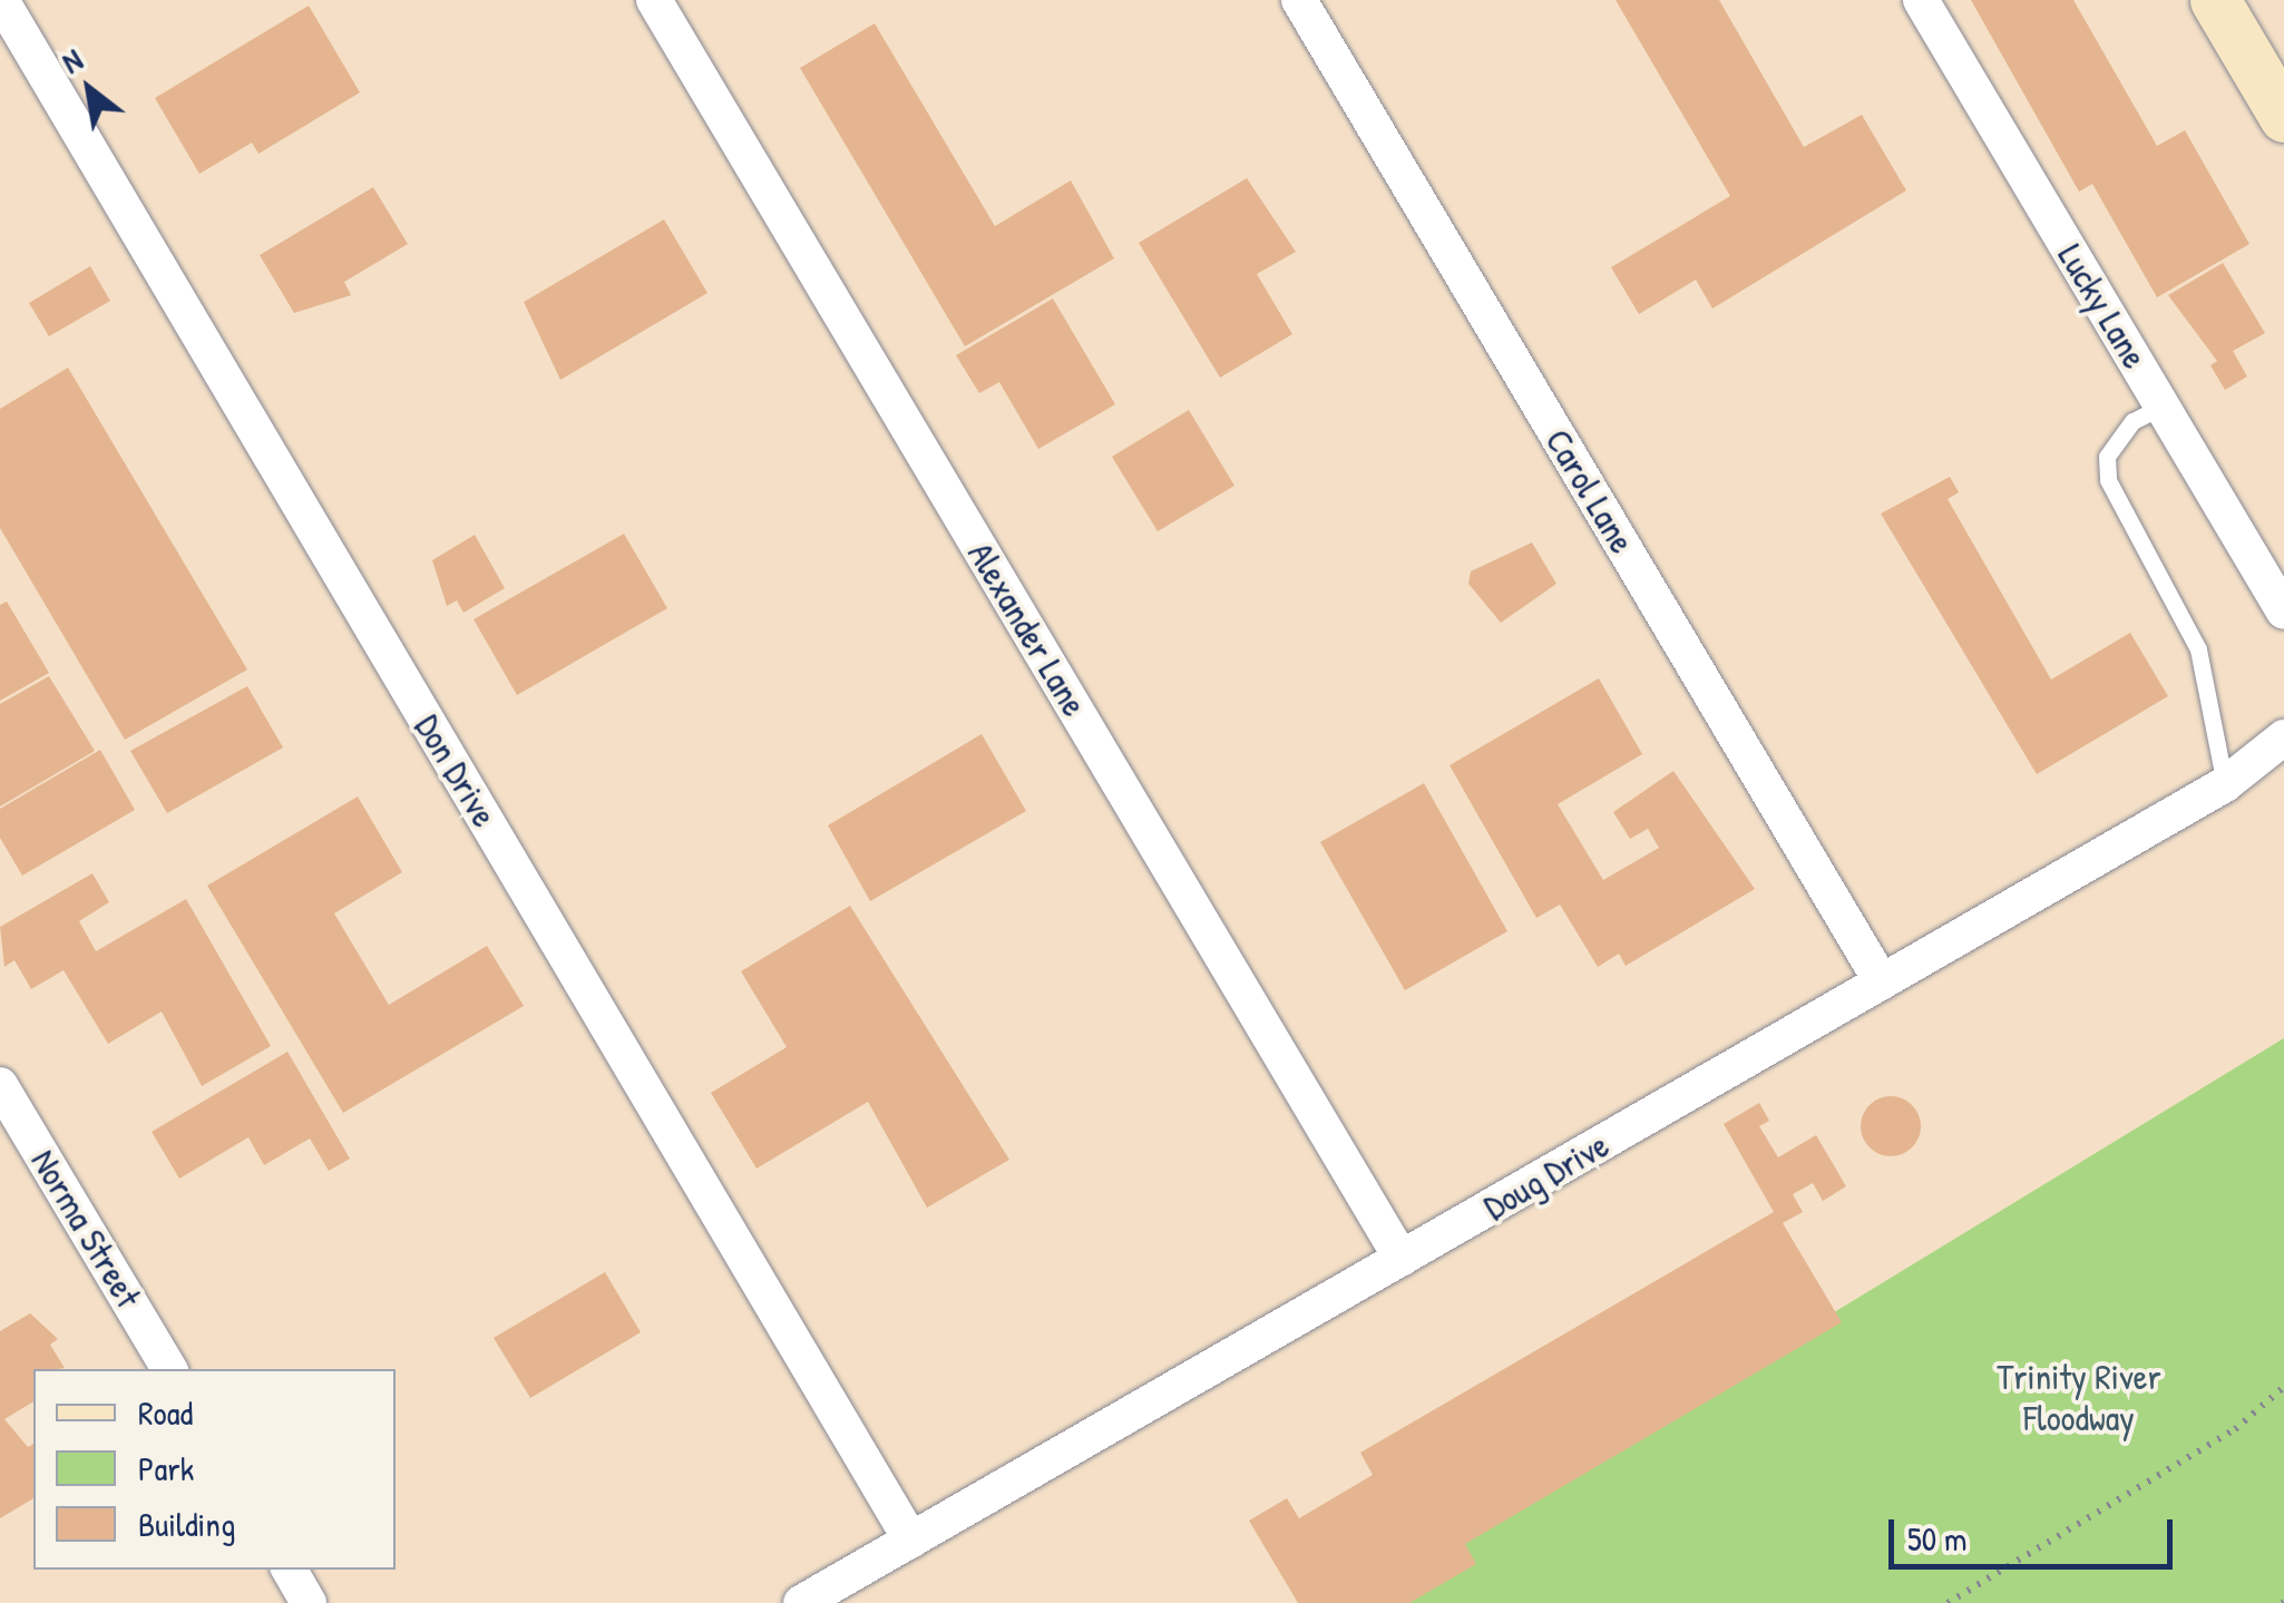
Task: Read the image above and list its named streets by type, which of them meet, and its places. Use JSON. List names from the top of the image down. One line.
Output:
{"streets":{"street":["Lucky Lane","Carol Lane","Alexander Lane","Don Drive","Doug Drive","Norma Street"]},"crossings":[["Carol Lane","Doug Drive"],["Alexander Lane","Doug Drive"],["Don Drive","Doug Drive"]],"parks":["Trinity River Floodway"],"legend":["Road","Park","Building"],"scale_bar":"50 m","north":"top left"}
